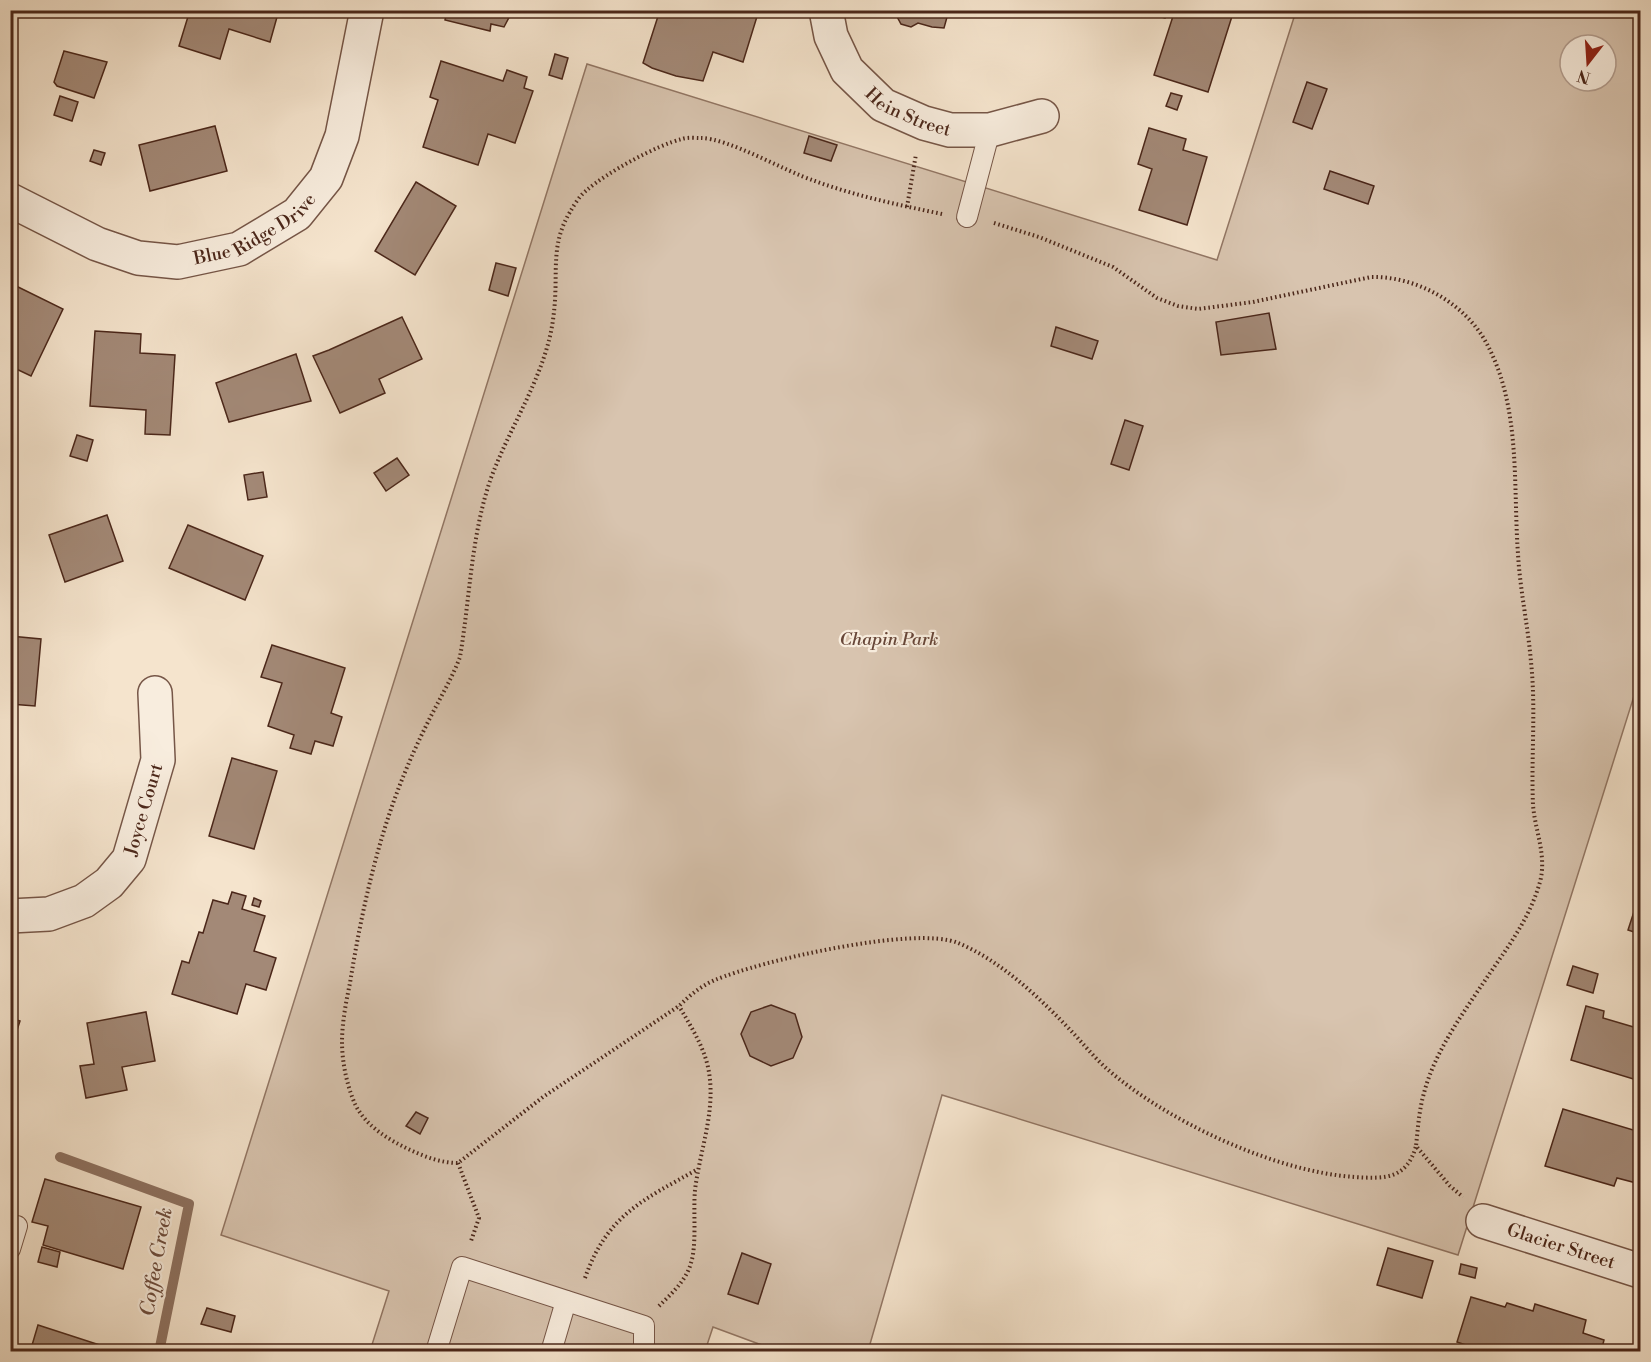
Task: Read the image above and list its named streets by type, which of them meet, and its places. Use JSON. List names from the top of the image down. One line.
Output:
{"streets":{"street":["Hein Street","Blue Ridge Drive","Joyce Court","Glacier Street"]},"water":["Coffee Creek"],"parks":["Chapin Park"],"north":"bottom"}
